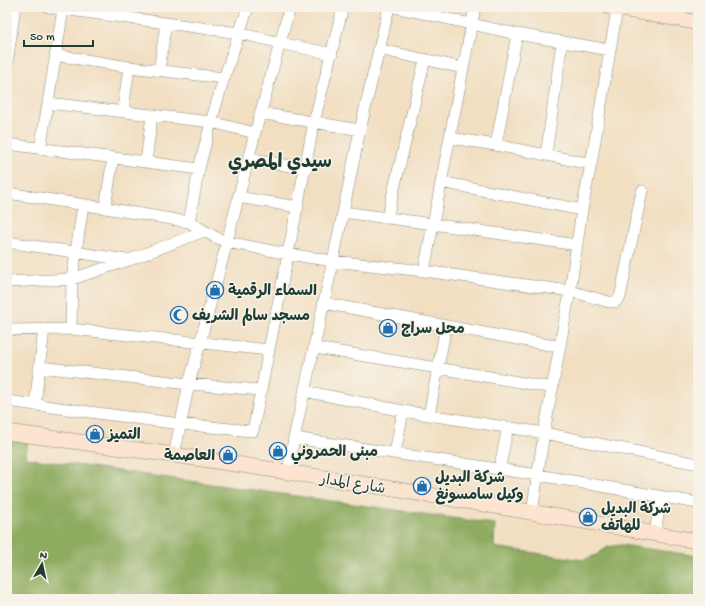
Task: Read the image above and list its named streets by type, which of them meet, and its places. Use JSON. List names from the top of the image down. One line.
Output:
{"streets":{"street":["شارع المدار"]},"districts":["سيدي المصري"],"places":{"shop":["السماء الرقمية","محل سراج","التميز","مبنى الحمروني","العاصمة","شركة البديل وكيل سامسونغ","شركة البديل للهاتف"],"mosque":["مسجد سالم الشريف"]},"scale_bar":"50 m","north":"top"}
